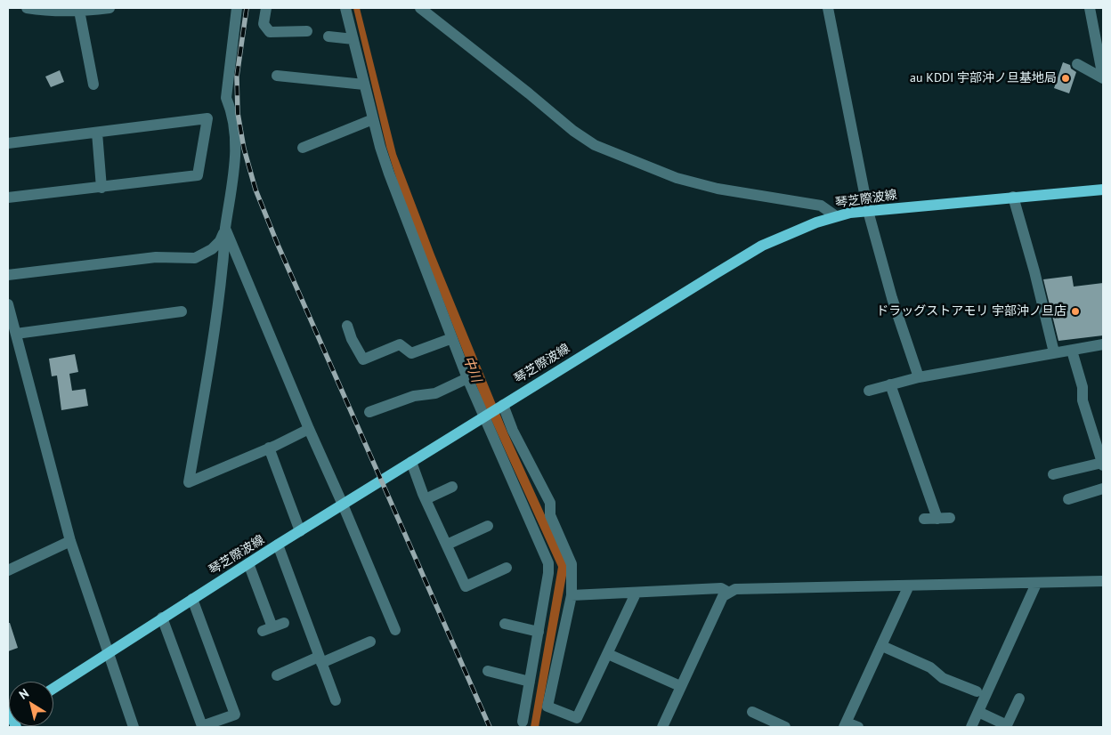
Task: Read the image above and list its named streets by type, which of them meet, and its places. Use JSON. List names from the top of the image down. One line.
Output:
{"streets":{"main road":["琴芝際波線"]},"water":["中川"],"places":["au KDDI 宇部沖ノ旦基地局","ドラッグストアモリ 宇部沖ノ旦店"],"north":"top left"}
